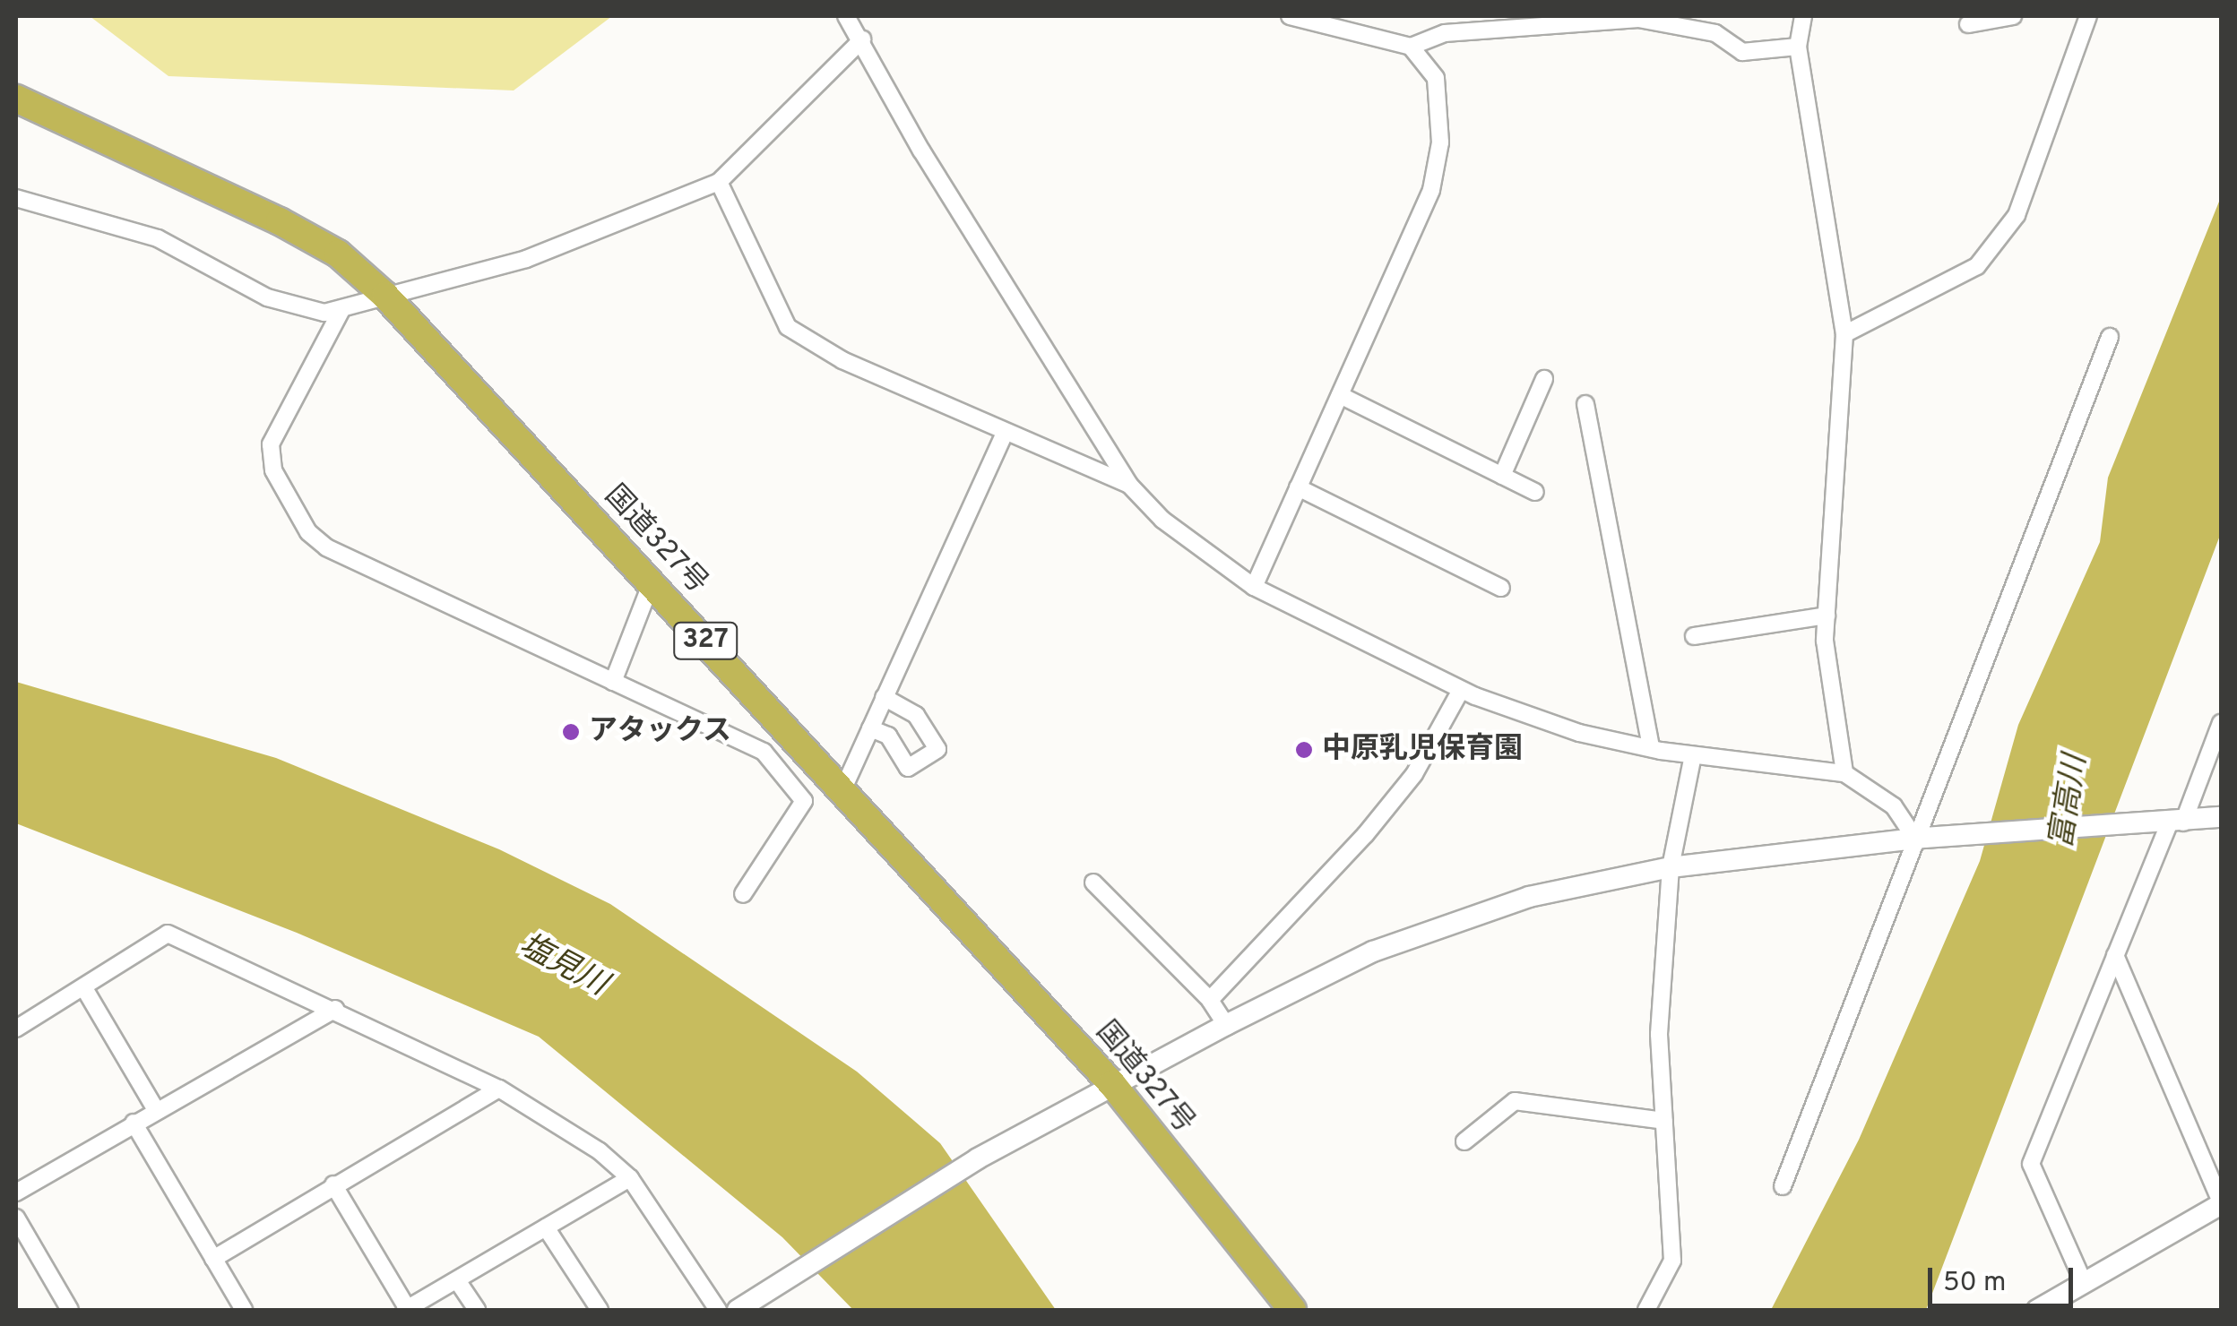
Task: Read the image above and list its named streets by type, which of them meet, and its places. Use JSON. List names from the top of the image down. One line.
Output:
{"streets":{"highway":["国道327号","327"]},"water":["富高川","塩見川"],"places":["アタックス","中原乳児保育園"],"scale_bar":"50 m"}
